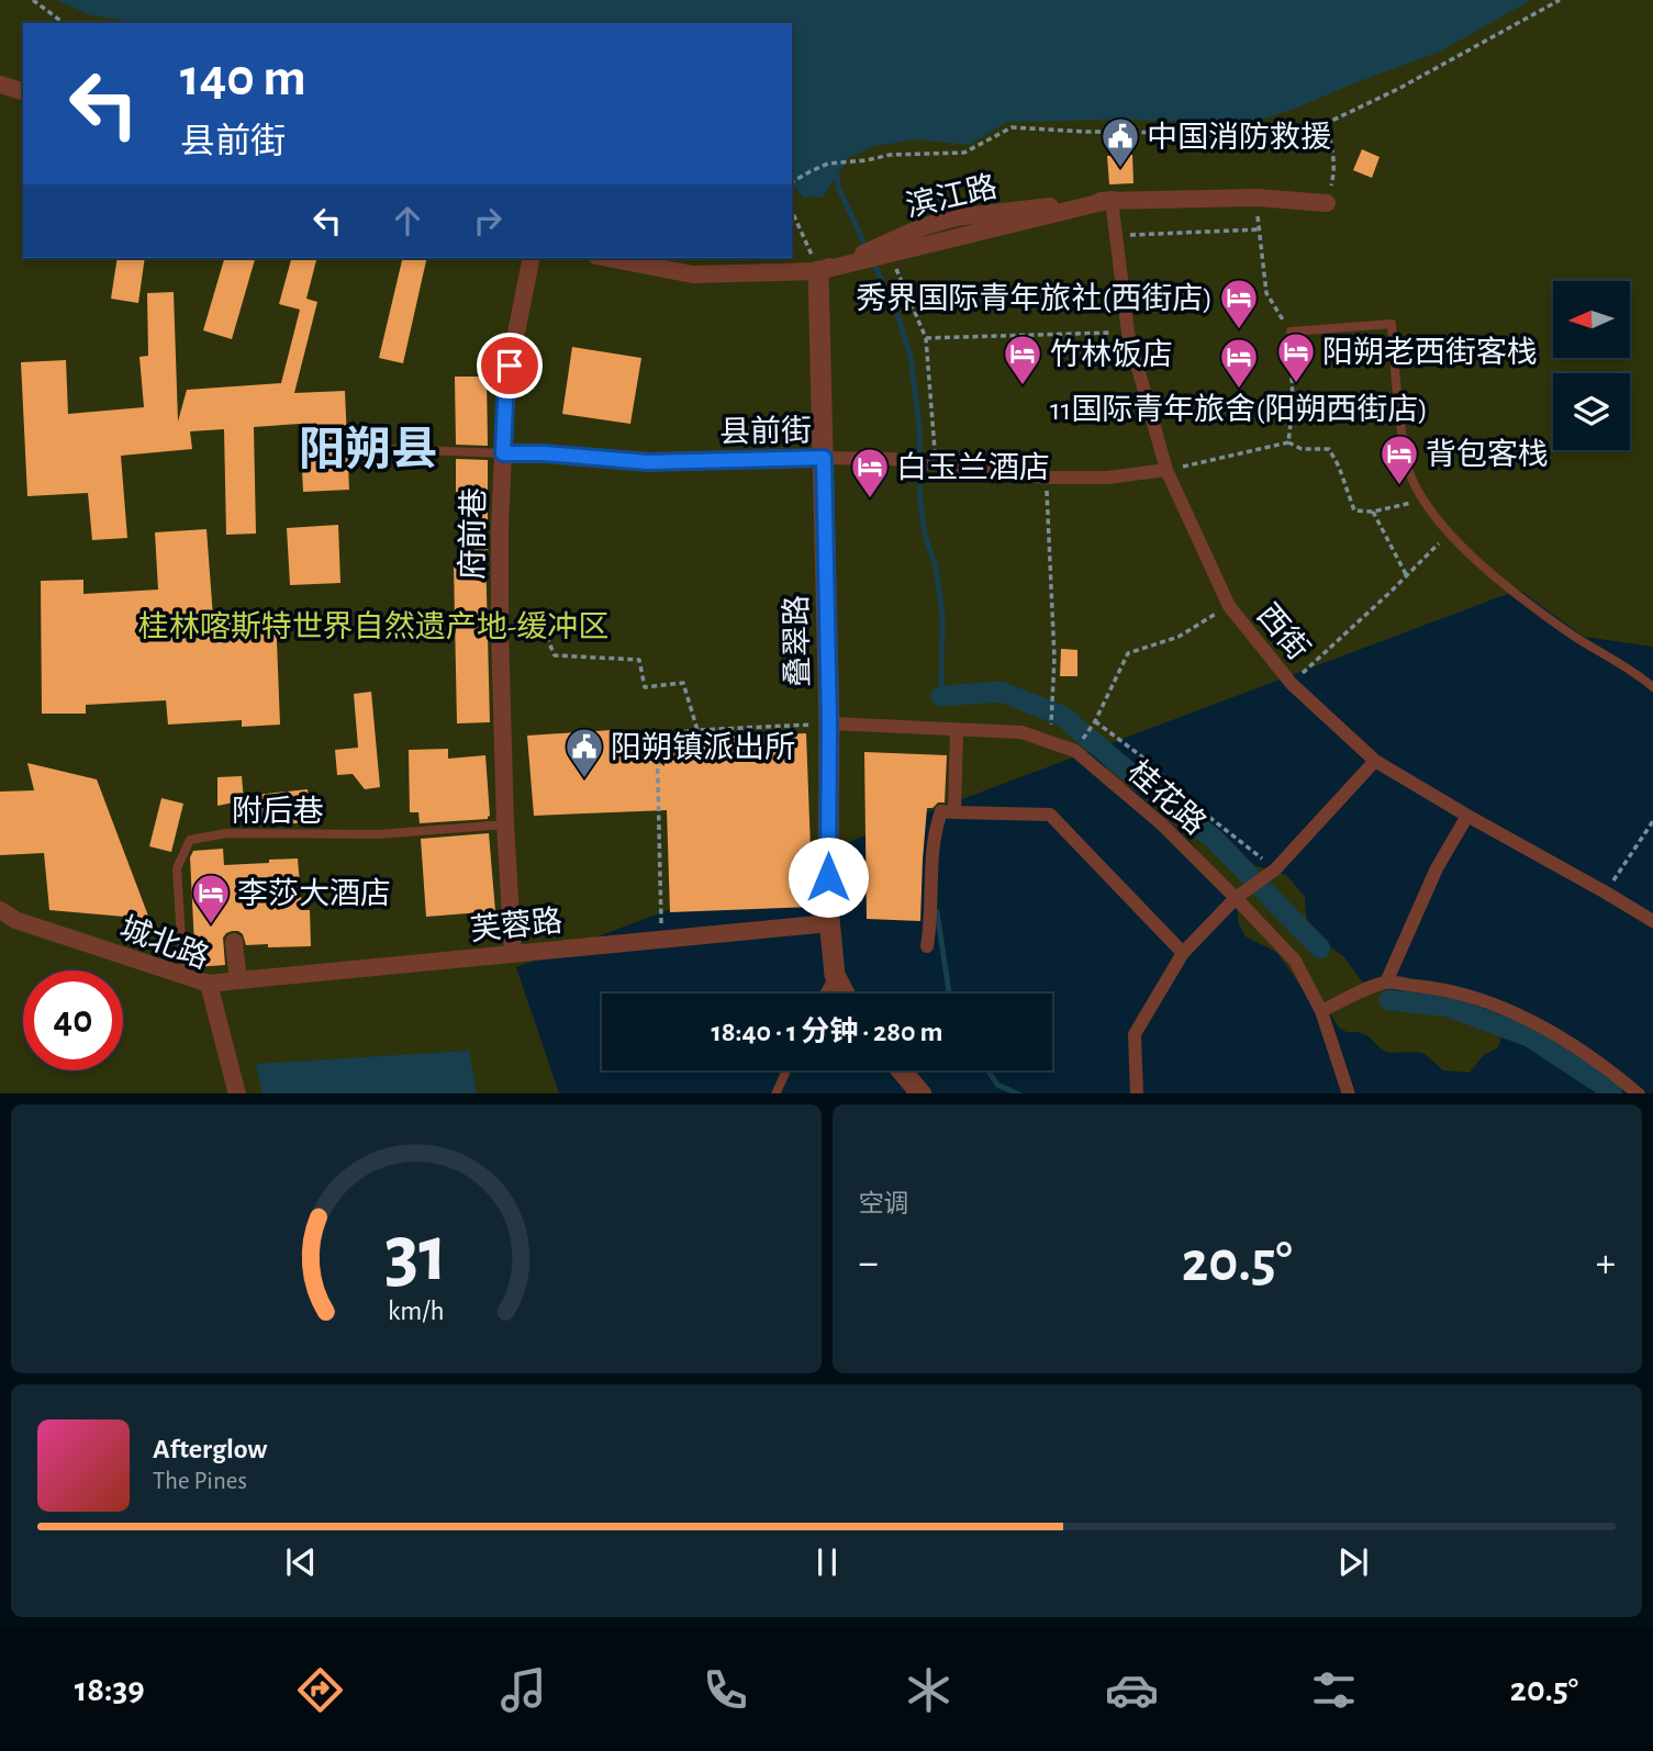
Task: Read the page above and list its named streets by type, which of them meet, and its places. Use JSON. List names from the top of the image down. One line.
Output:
{"streets":{"street":["滨江路","县前街","府前巷","西街","叠翠路","桂花路","芙蓉路","城北路"],"lane":["附后巷"]},"crossings":[["滨江路","西街"],["滨江路","叠翠路"],["县前街","府前巷"],["县前街","西街"],["县前街","叠翠路"],["府前巷","附后巷"],["府前巷","芙蓉路"],["叠翠路","桂花路"],["叠翠路","芙蓉路"],["附后巷","城北路"],["芙蓉路","城北路"]],"districts":["阳朔县"],"parks":["桂林喀斯特世界自然遗产地-缓冲区"],"places":{"public building":["中国消防救援","阳朔镇派出所"],"hotel":["秀界国际青年旅社(西街店)","阳朔老西街客栈","竹林饭店","11国际青年旅舍(阳朔西街店)","背包客栈","白玉兰酒店","李莎大酒店"]},"north":"left","page":{"turn":["140 m","县前街"],"limit":"40","trip":"18:40 · 1 分钟 · 280 m","tile":"空调","heat":["−","20.5°","+"],"song":["Afterglow","The Pines"],"tabs":["18:39","20.5°"],"gauge":["31","km/h"]}}
